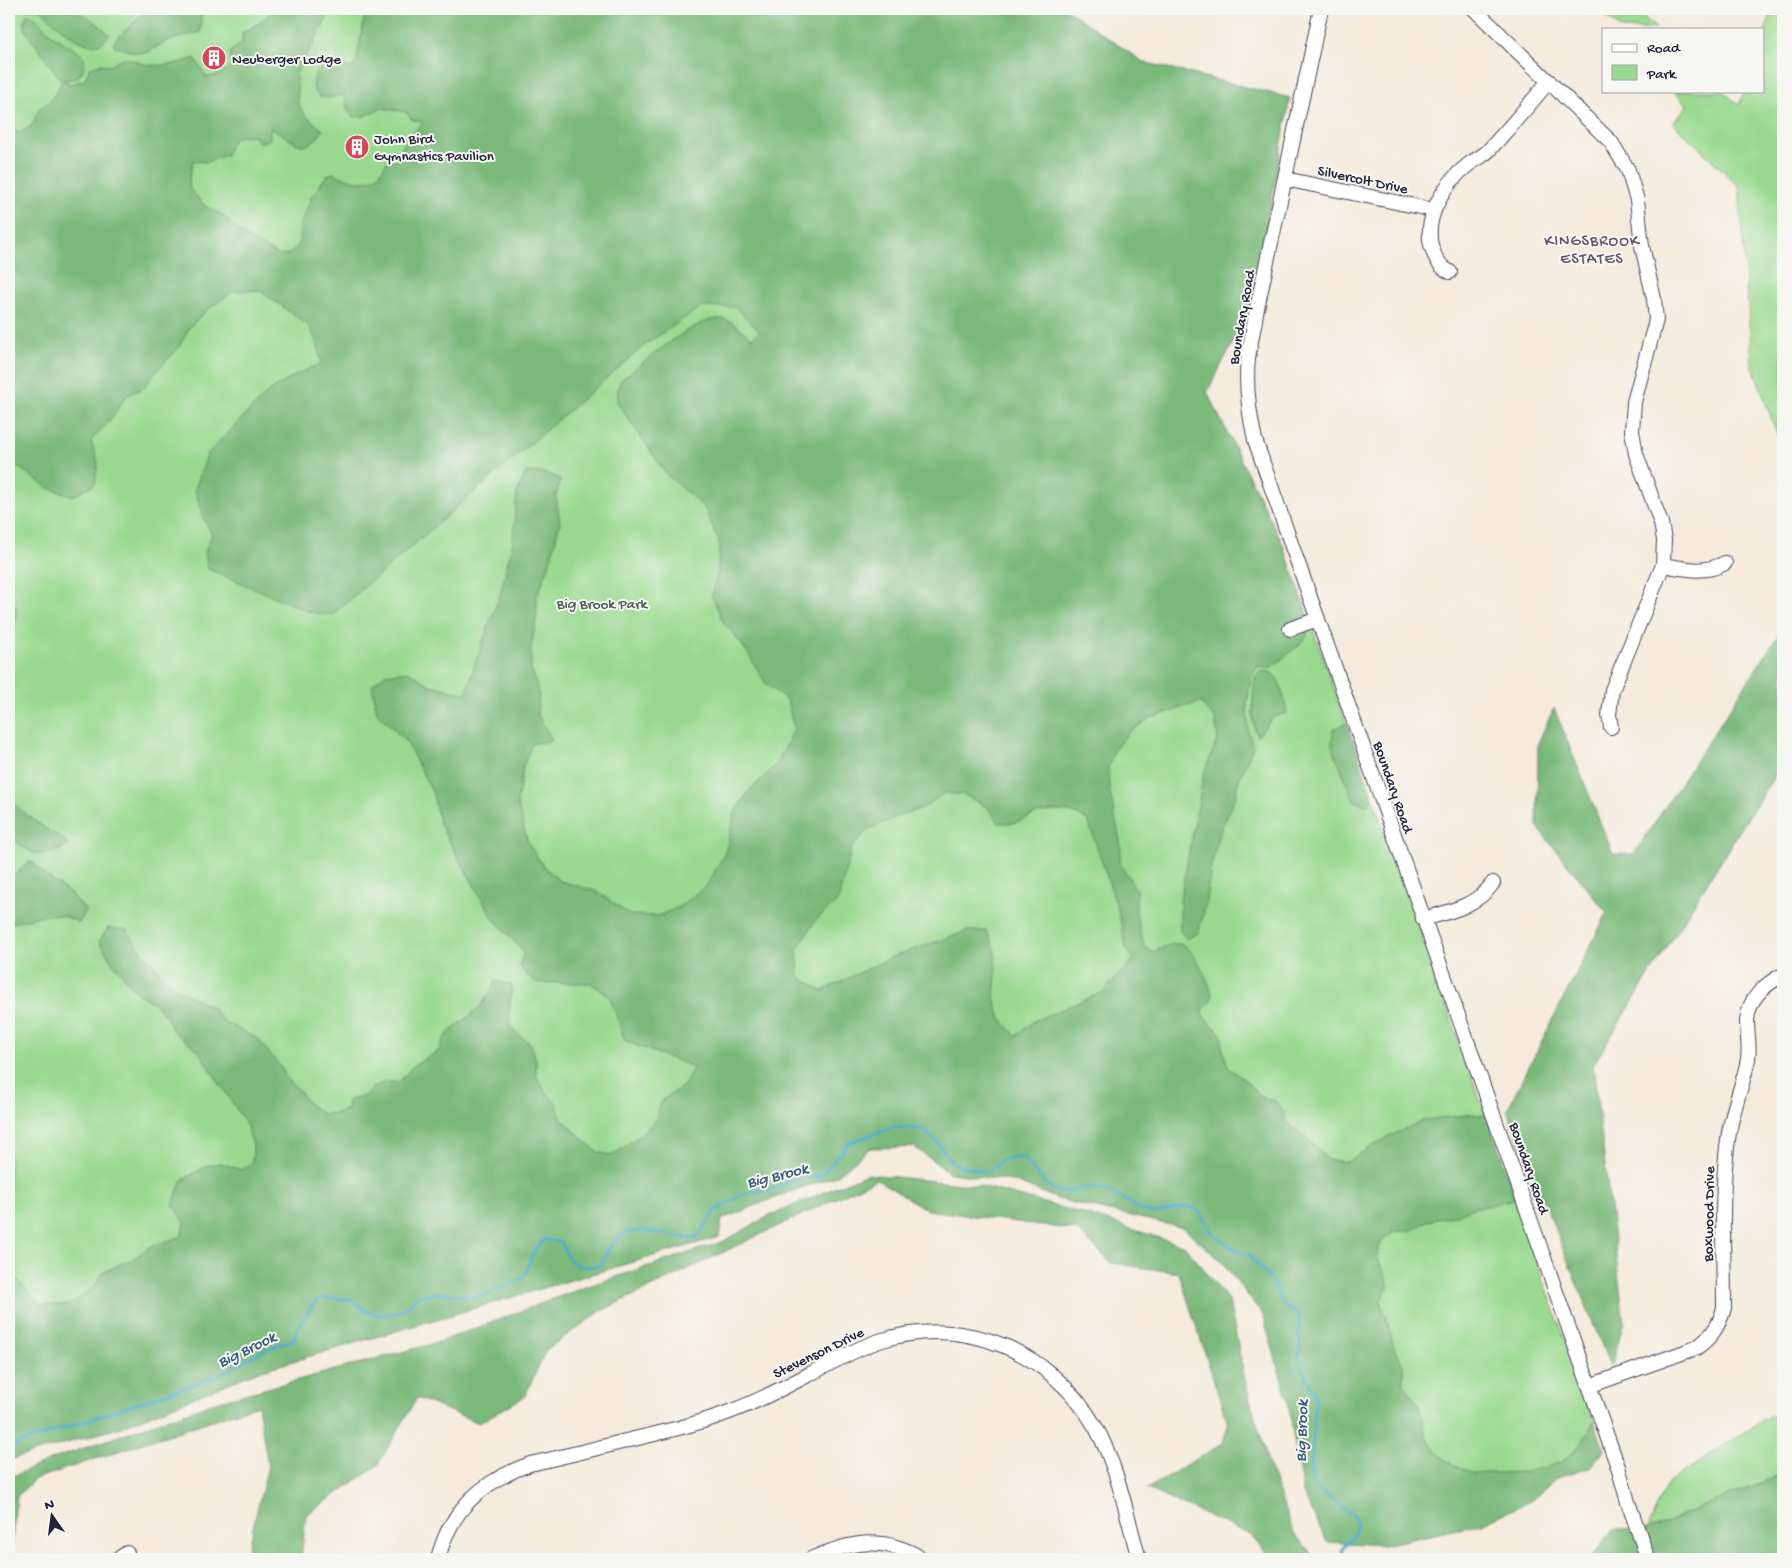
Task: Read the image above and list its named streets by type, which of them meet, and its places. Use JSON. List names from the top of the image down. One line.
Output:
{"streets":{"street":["Silvercolt Drive","Boundary Road","Boxwood Drive","Stevenson Drive"]},"crossings":[["Silvercolt Drive","Boundary Road"],["Boundary Road","Boxwood Drive"]],"districts":["KINGSBROOK ESTATES"],"water":["Big Brook"],"parks":["Big Brook Park"],"places":{"building":["Neuberger Lodge","John Bird Gymnastics Pavilion"]},"legend":["Road","Park"],"north":"top"}
